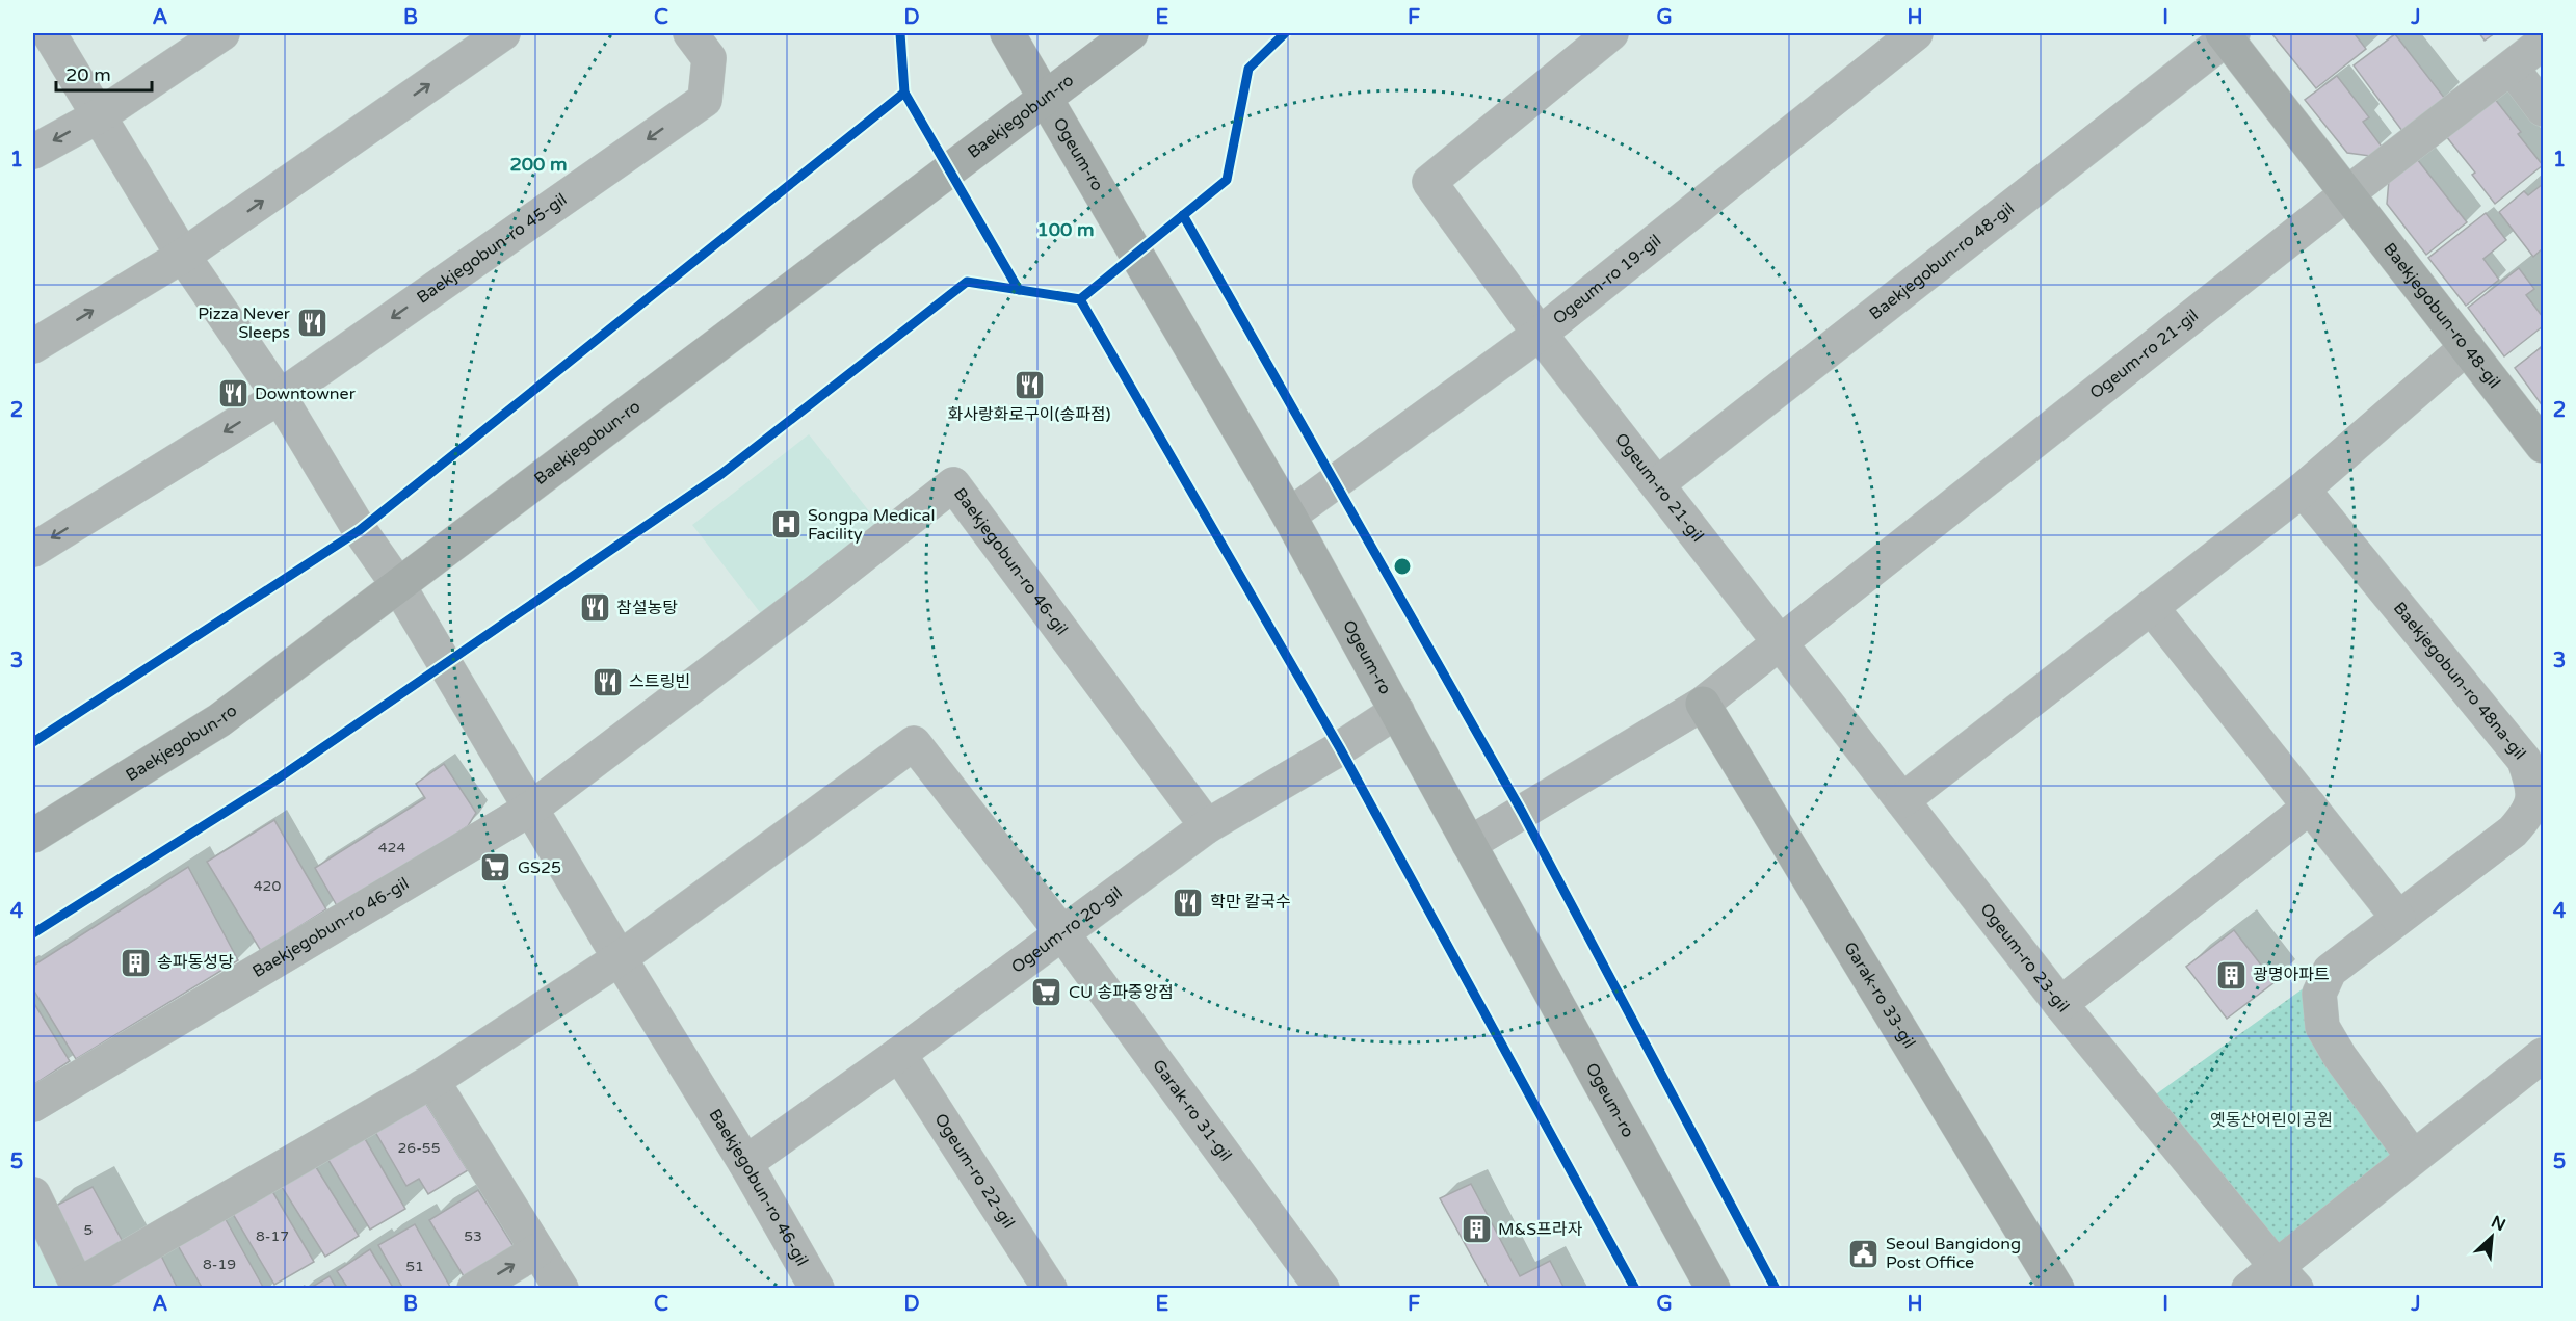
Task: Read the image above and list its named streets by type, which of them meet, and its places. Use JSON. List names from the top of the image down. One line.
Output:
{"streets":{"main road":["Baekjegobun-ro","Ogeum-ro","Baekjegobun-ro 48-gil","Garak-ro 33-gil"],"street":["Baekjegobun-ro 45-gil","Ogeum-ro 19-gil","Ogeum-ro 21-gil","Baekjegobun-ro 46-gil","Baekjegobun-ro 48na-gil","Ogeum-ro 20-gil","Ogeum-ro 23-gil","Garak-ro 31-gil","Ogeum-ro 22-gil"]},"crossings":[["Baekjegobun-ro","Ogeum-ro"],["Baekjegobun-ro","Baekjegobun-ro 46-gil"],["Ogeum-ro","Ogeum-ro 19-gil"],["Ogeum-ro","Ogeum-ro 21-gil"],["Ogeum-ro","Ogeum-ro 20-gil"],["Baekjegobun-ro 48-gil","Ogeum-ro 21-gil"],["Ogeum-ro 19-gil","Ogeum-ro 21-gil"],["Ogeum-ro 21-gil","Ogeum-ro 23-gil"],["Ogeum-ro 21-gil","Garak-ro 33-gil"],["Baekjegobun-ro 46-gil","Ogeum-ro 20-gil"],["Ogeum-ro 20-gil","Garak-ro 31-gil"],["Ogeum-ro 20-gil","Ogeum-ro 22-gil"]],"parks":["옛동산어린이공원"],"places":{"restaurant":["Pizza Never Sleeps","화사랑화로구이(송파점)","Downtowner","참설농탕","스트링빈","학만 칼국수"],"hospital":["Songpa Medical Facility"],"supermarket":["GS25","CU 송파중앙점"],"building":["송파동성당","광명아파트","M&S프라자"],"public building":["Seoul Bangidong Post Office"]},"house_numbers":["424","420","26-55","5","8-17","53","8-19","51"],"scale_bar":"20 m","north":"top right","grid":{"columns":["A","B","C","D","E","F","G","H","I","J"],"rows":["1","2","3","4","5"]},"rings":["200 m","100 m"]}
